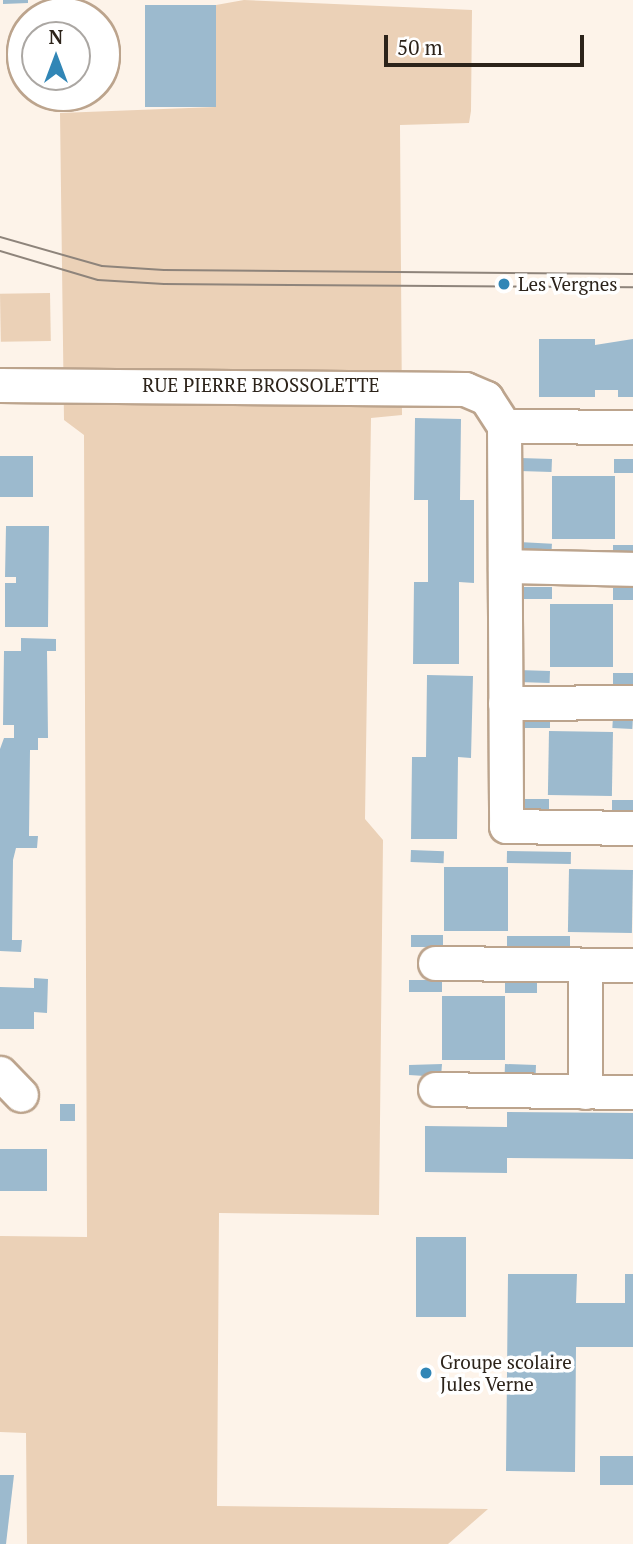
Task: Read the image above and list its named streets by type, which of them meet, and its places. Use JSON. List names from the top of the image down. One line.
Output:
{"streets":{"street":["RUE PIERRE BROSSOLETTE"]},"places":["Les Vergnes","Groupe scolaire Jules Verne"],"scale_bar":"50 m","north":"top"}
